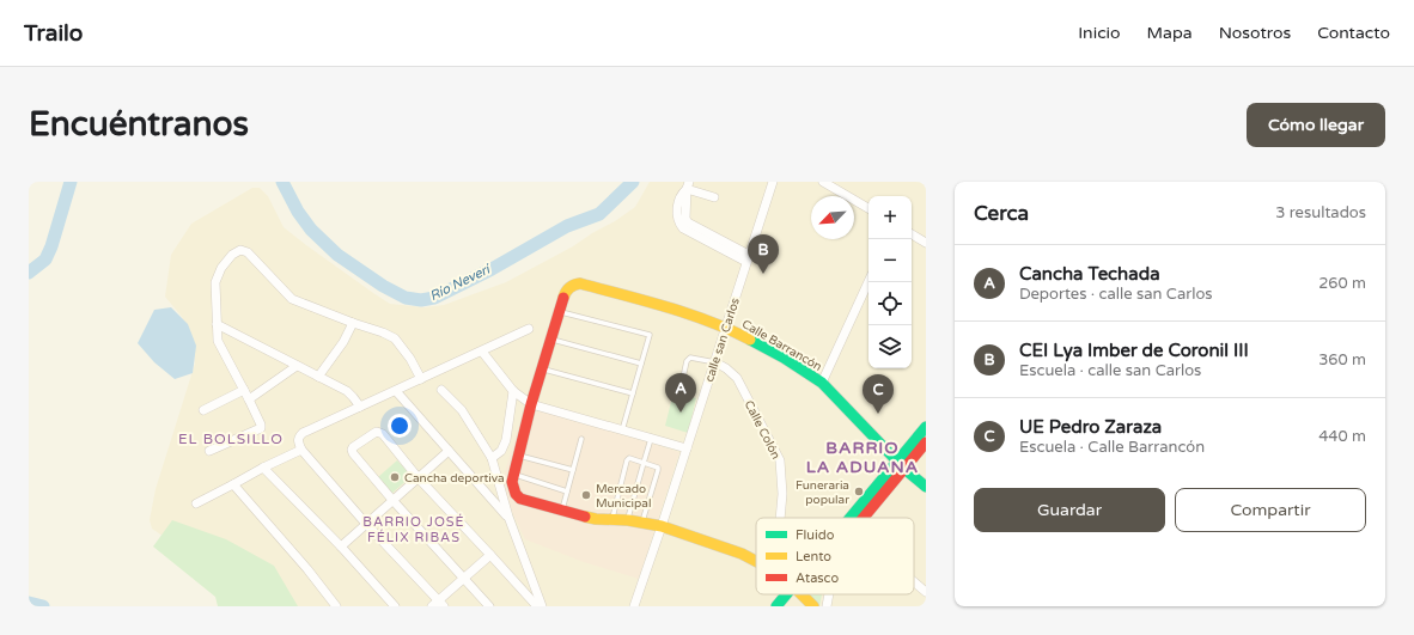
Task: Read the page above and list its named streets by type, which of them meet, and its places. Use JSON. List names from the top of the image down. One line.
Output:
{"streets":{"street":["calle san Carlos","Calle Barrancón","Calle Colón"]},"crossings":[["calle san Carlos","Calle Barrancón"],["calle san Carlos","Calle Colón"]],"districts":["EL BOLSILLO","BARRIO LA ADUANA","BARRIO JOSÉ FÉLIX RIBAS"],"water":["Río Neverí"],"places":["Cancha deportiva","Funeraria popular","Mercado Municipal"],"legend":["Fluido","Lento","Atasco"],"north":"bottom left","page":{"header":"Trailo","nav":["Inicio","Mapa","Nosotros","Contacto"],"buttons":["Cómo llegar",["Guardar","Compartir"]],"title":"Encuéntranos","heading":["Cerca","3 resultados"],"map_buttons":["+","−"],"pins":["B","A","C"],"list":[{"mark":"A","name":"Cancha Techada","note":"Deportes · calle san Carlos","value":"260 m"},{"mark":"B","name":"CEI Lya Imber de Coronil III","note":"Escuela · calle san Carlos","value":"360 m"},{"mark":"C","name":"UE Pedro Zaraza","note":"Escuela · Calle Barrancón","value":"440 m"}]}}
